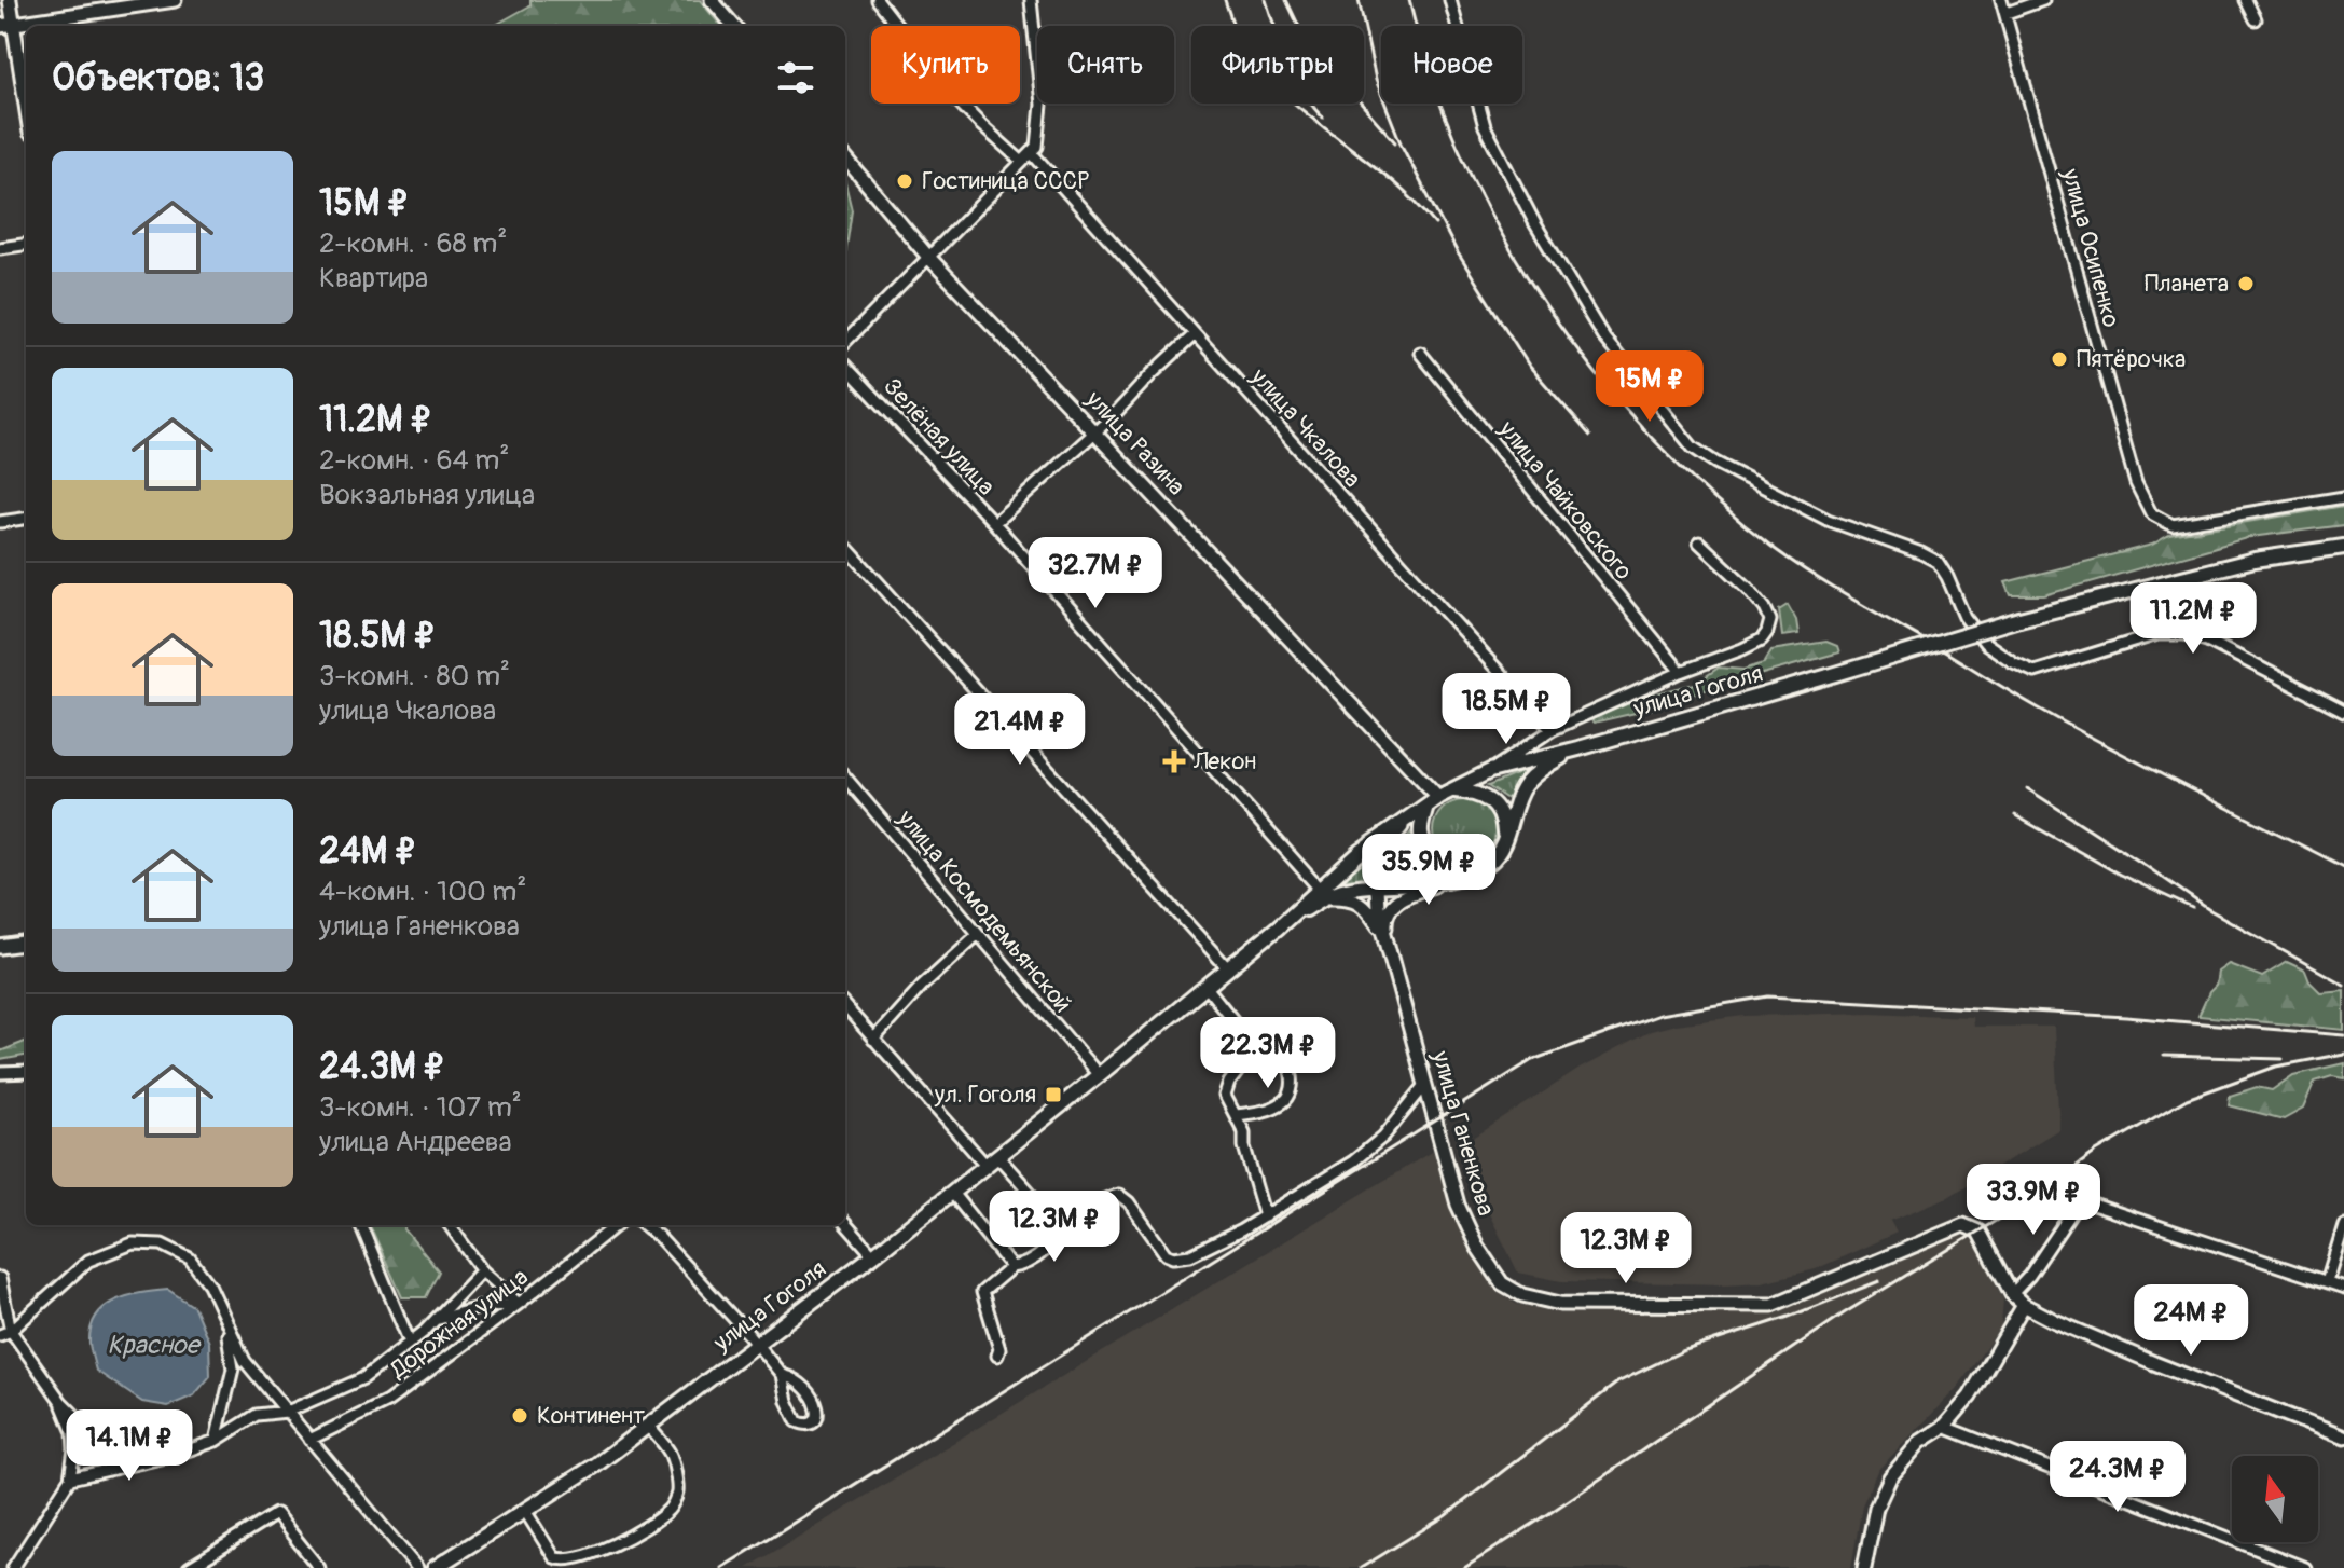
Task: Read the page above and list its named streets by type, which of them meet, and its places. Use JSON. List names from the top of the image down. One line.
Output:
{"streets":{"main road":["улица Гоголя"],"street":["улица Осипенко","улица Чкалова","Зелёная улица","улица Разина","улица Чайковского","улица Космодемьянской","улица Ганенкова","Дорожная улица"]},"crossings":[["Зелёная улица","улица Гоголя"],["улица Гоголя","улица Космодемьянской"]],"water":["Красное"],"places":{"other":["Гостиница СССР","Планета","Пятёрочка","Континент"],"health":["Лекон"],"transit":["ул. Гоголя"]},"north":"top","page":{"chip":["Купить","Снять","Фильтры","Новое"],"heading":"Объектов: 13","list":[{"name":"15M ₽","note":"2-комн. · 68 m² · Квартира"},{"name":"11.2M ₽","note":"2-комн. · 64 m² · Вокзальная улица"},{"name":"18.5M ₽","note":"3-комн. · 80 m² · улица Чкалова"},{"name":"24M ₽","note":"4-комн. · 100 m² · улица Ганенкова"},{"name":"24.3M ₽","note":"3-комн. · 107 m² · улица Андреева"}],"price":["15M ₽","32.7M ₽","11.2M ₽","18.5M ₽","21.4M ₽","35.9M ₽","22.3M ₽","33.9M ₽","12.3M ₽","12.3M ₽","24M ₽","14.1M ₽","24.3M ₽"]}}
